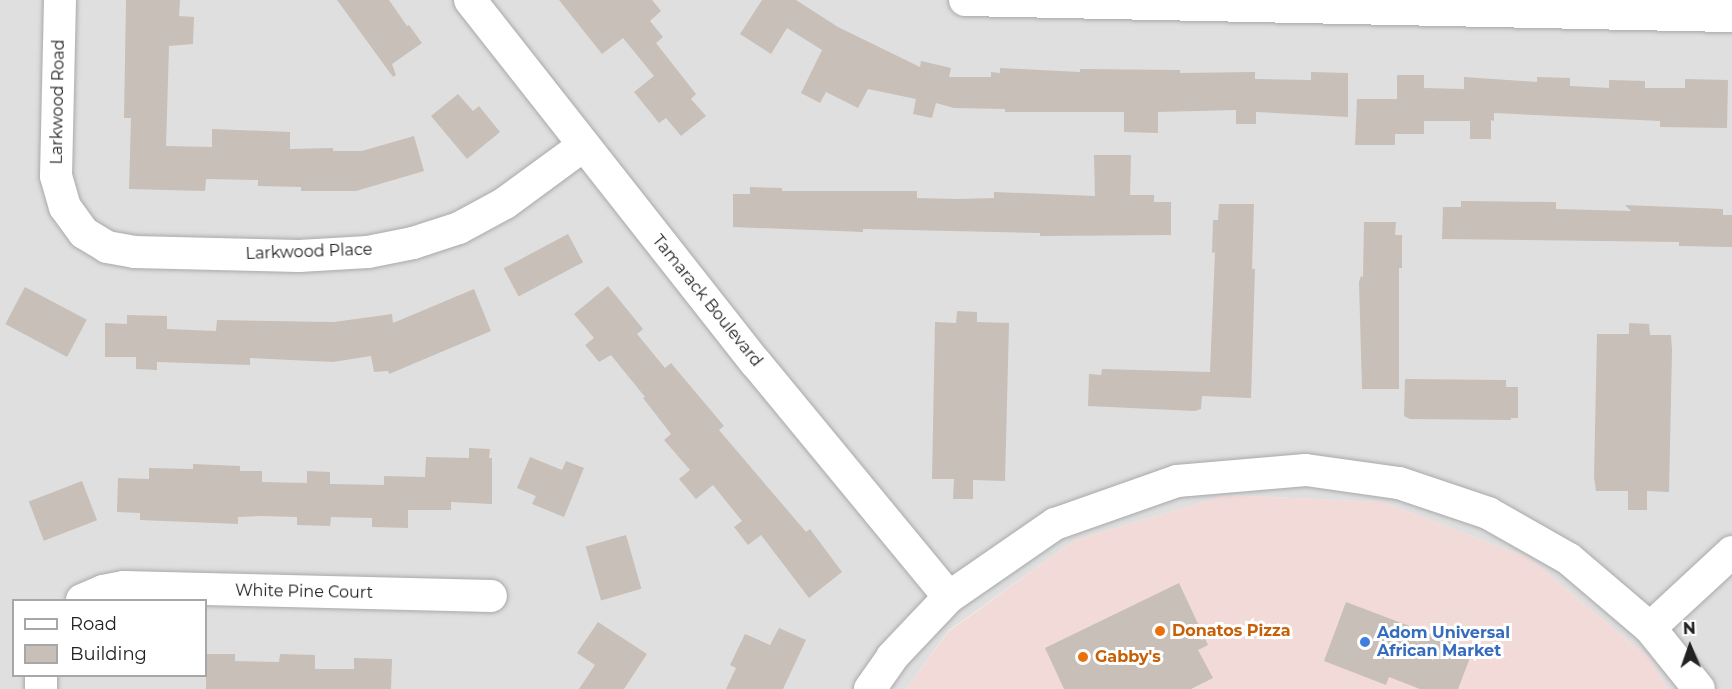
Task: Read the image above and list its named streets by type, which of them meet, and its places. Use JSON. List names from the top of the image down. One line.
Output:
{"streets":{"street":["Larkwood Road","Larkwood Place","Tamarack Boulevard","White Pine Court"]},"crossings":[["Larkwood Road","Larkwood Place"],["Larkwood Place","Tamarack Boulevard"]],"places":["Donatos Pizza","Adom Universal African Market","Gabby's"],"legend":["Road","Building"],"north":"top"}
